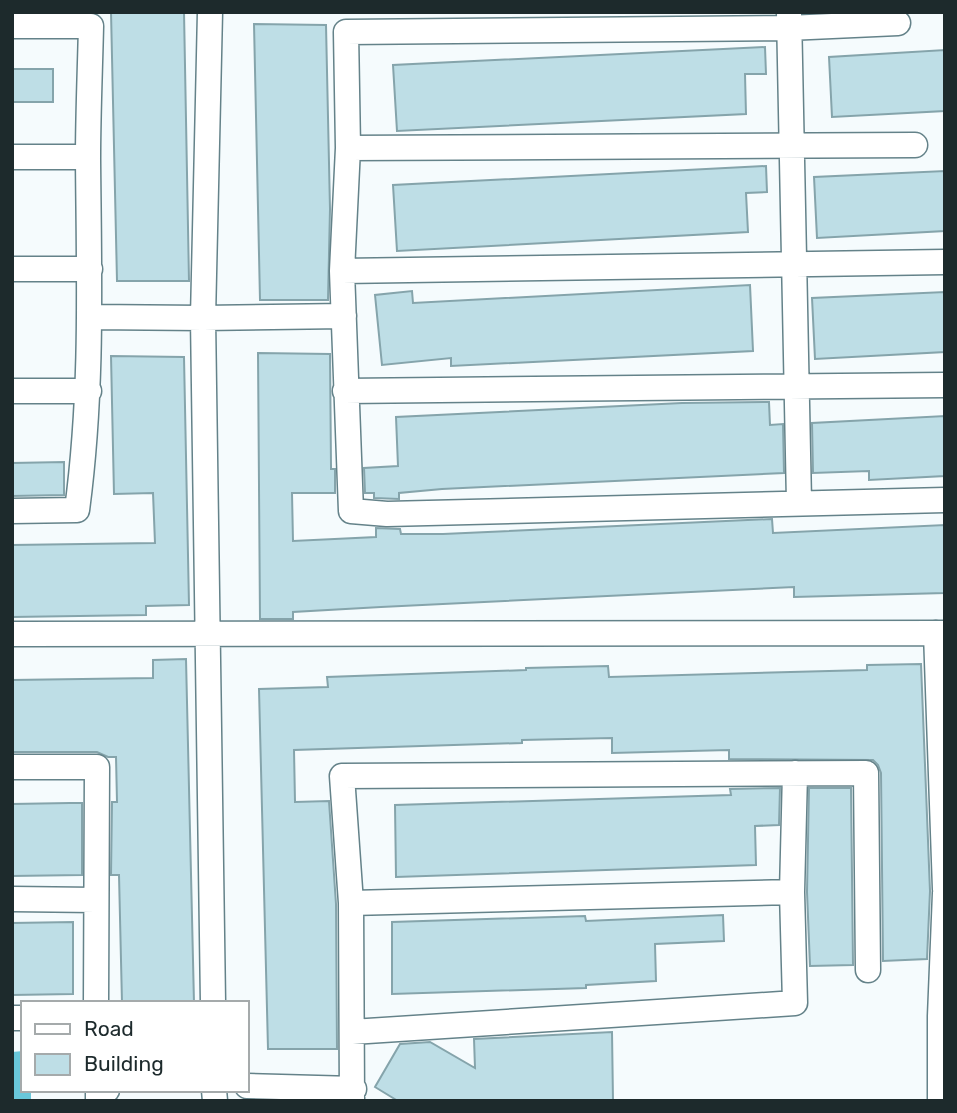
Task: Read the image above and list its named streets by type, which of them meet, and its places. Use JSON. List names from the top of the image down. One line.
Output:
{"legend":["Road","Building"]}
